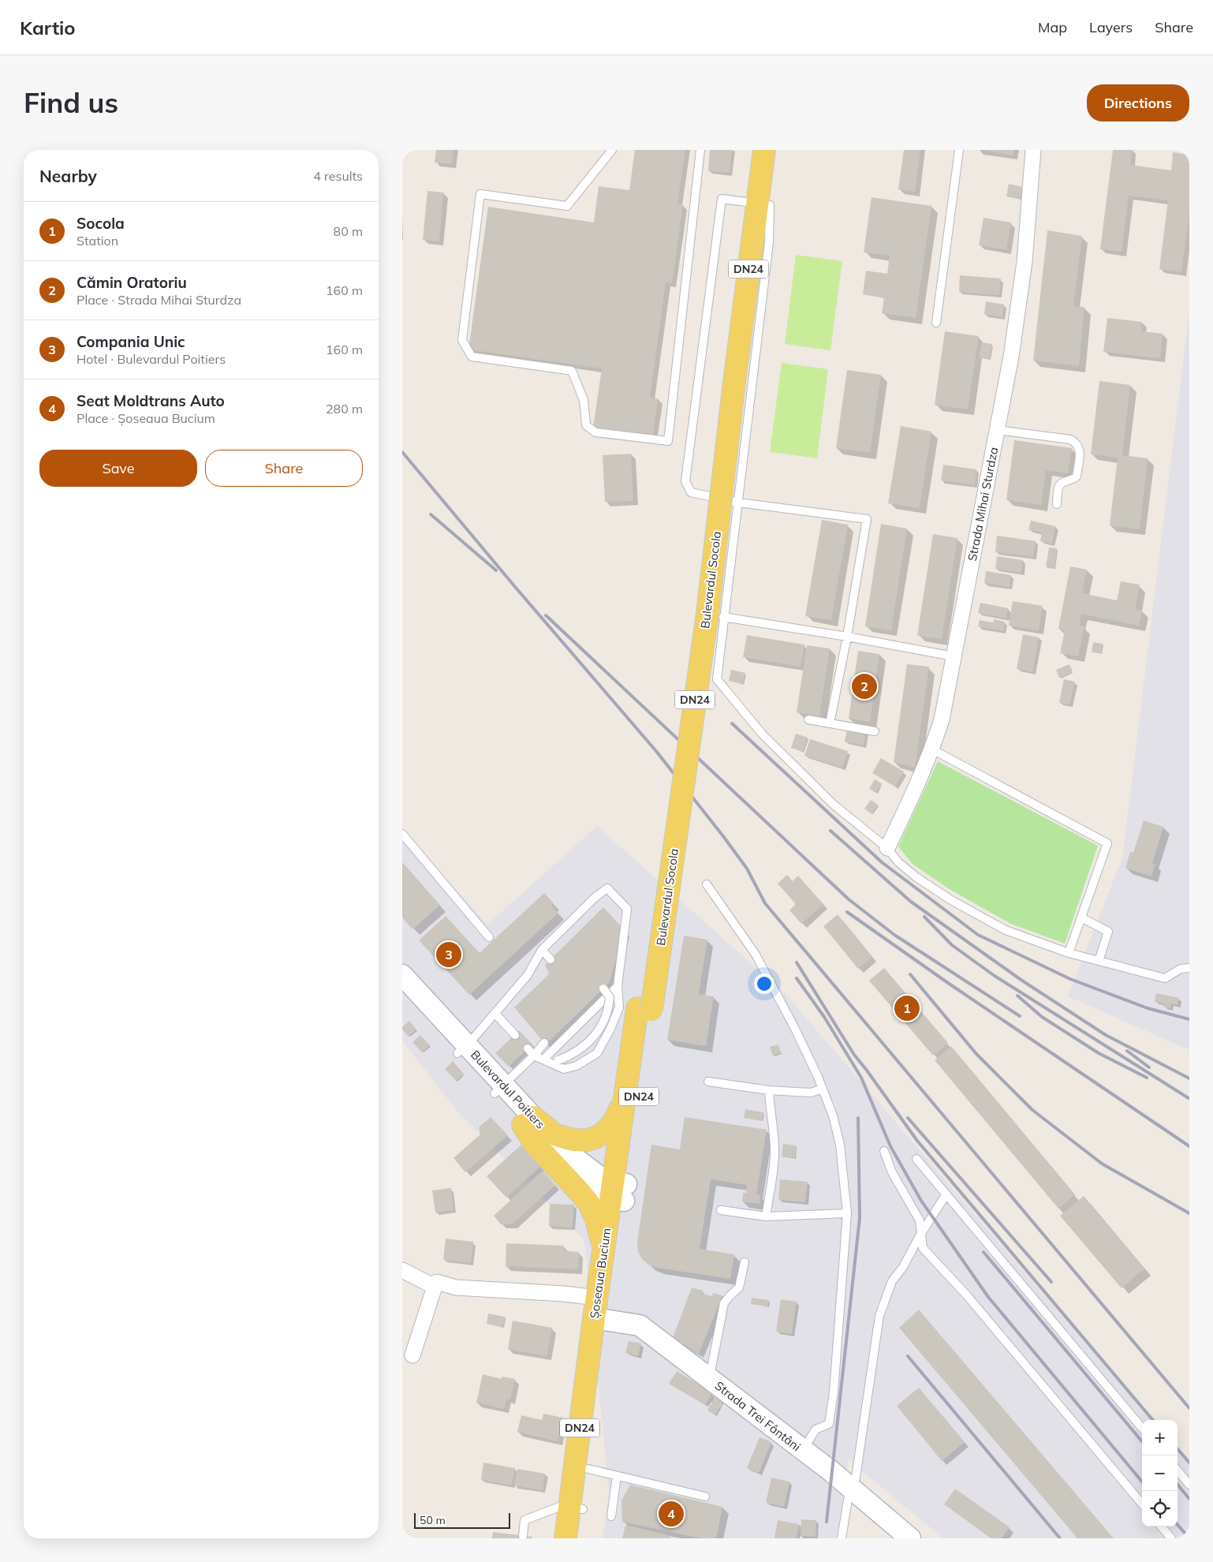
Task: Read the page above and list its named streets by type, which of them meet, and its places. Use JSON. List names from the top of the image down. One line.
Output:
{"streets":{"main road":["DN24","Bulevardul Socola","Bulevardul Poitiers","Șoseaua Bucium","Strada Trei Fântâni"],"street":["Strada Mihai Sturdza"]},"crossings":[["Bulevardul Socola","Șoseaua Bucium"],["Bulevardul Poitiers","Șoseaua Bucium"],["Șoseaua Bucium","Strada Trei Fântâni"]],"scale_bar":"50 m","page":{"header":"Kartio","nav":["Map","Layers","Share"],"buttons":["Directions",["Save","Share"]],"title":"Find us","heading":["Nearby","4 results"],"list":[{"mark":"1","name":"Socola","note":"Station","value":"80 m"},{"mark":"2","name":"Cămin Oratoriu","note":"Place · Strada Mihai Sturdza","value":"160 m"},{"mark":"3","name":"Compania Unic","note":"Hotel · Bulevardul Poitiers","value":"160 m"},{"mark":"4","name":"Seat Moldtrans Auto","note":"Place · Șoseaua Bucium","value":"280 m"}],"pins":["2","3","1","4"],"map_buttons":["+","−"],"scale":"50 m"}}
